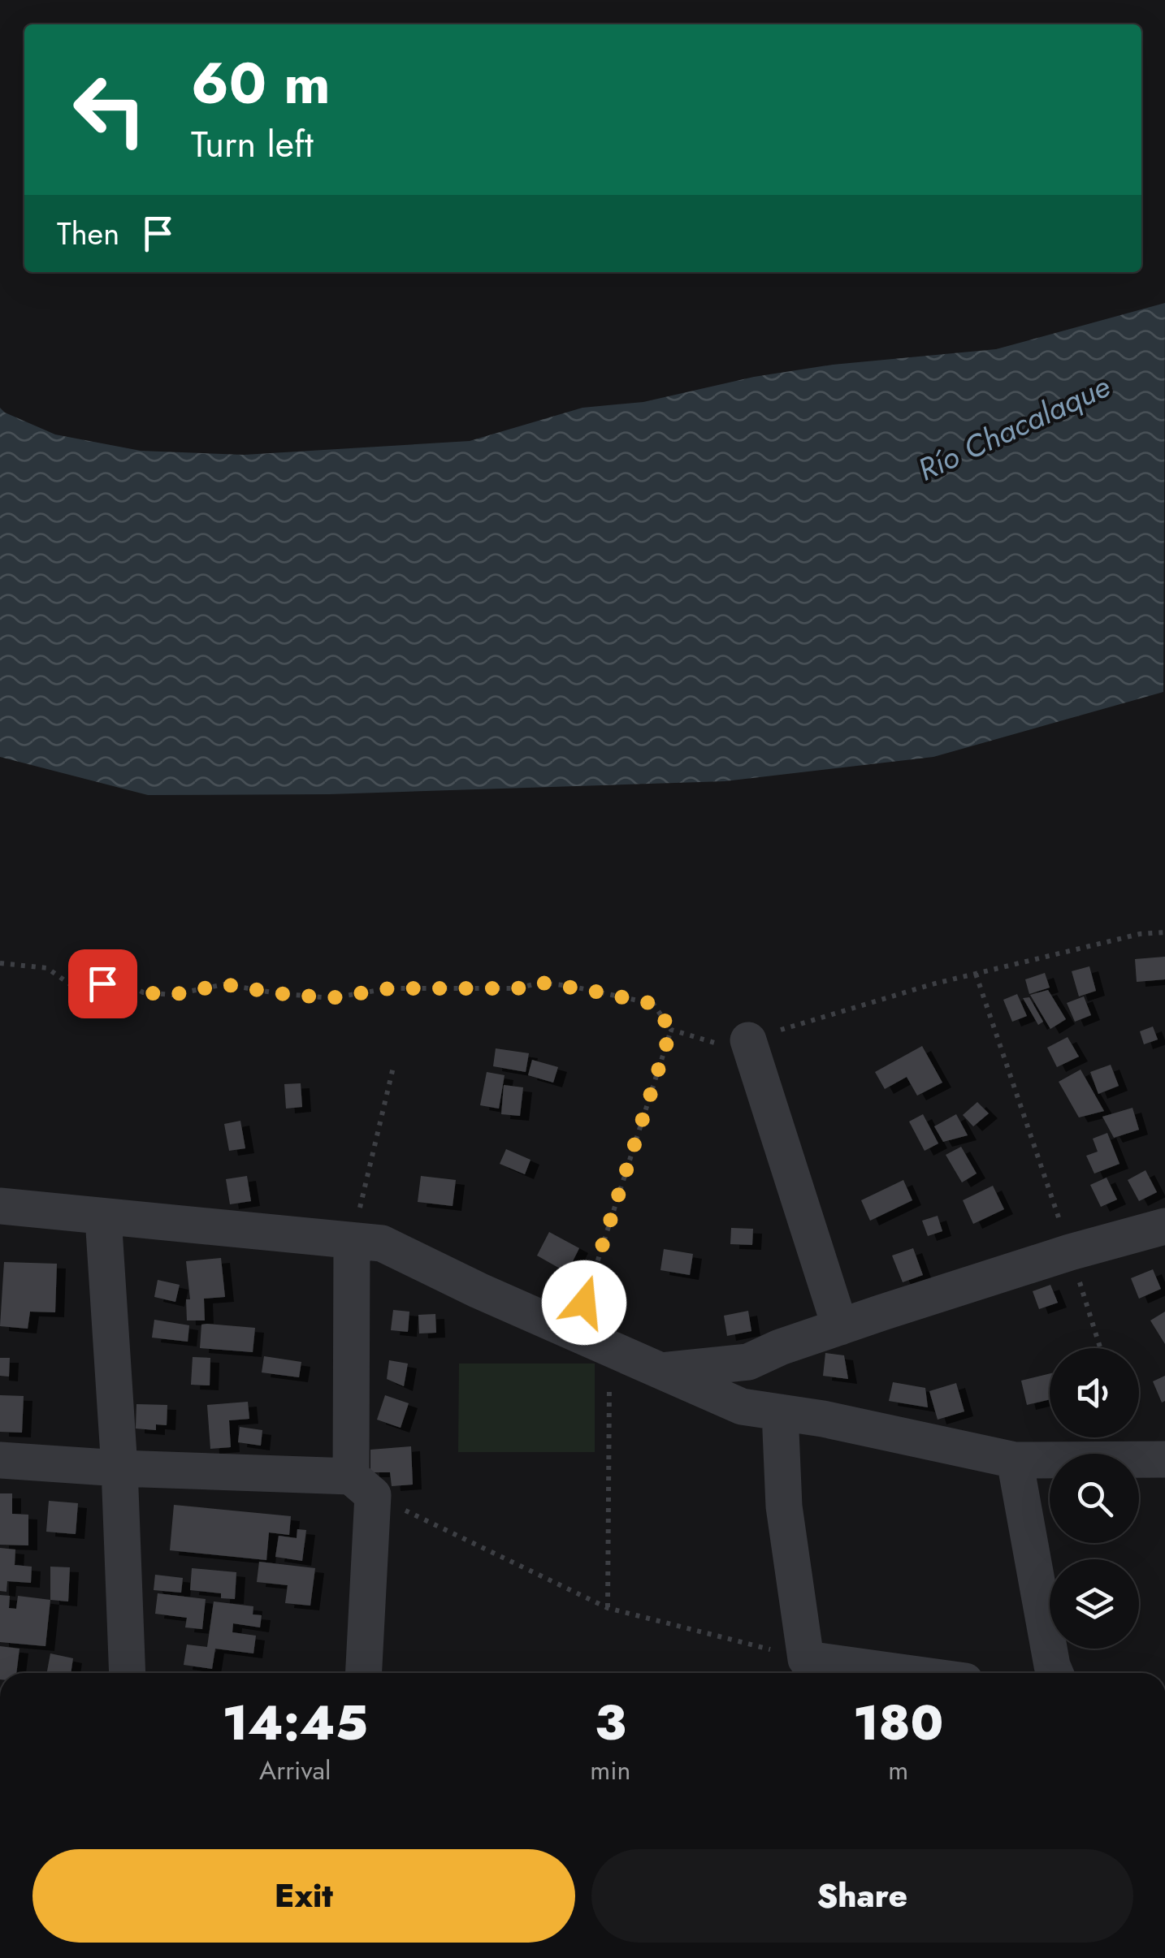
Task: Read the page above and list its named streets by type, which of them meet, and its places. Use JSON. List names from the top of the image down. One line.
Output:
{"water":["Río Chacalaque"],"page":{"turn":["60 m","Turn left"],"then":"Then","eta":["14:45","Arrival","3","min","180","m"],"buttons":["Exit","Share"]}}
